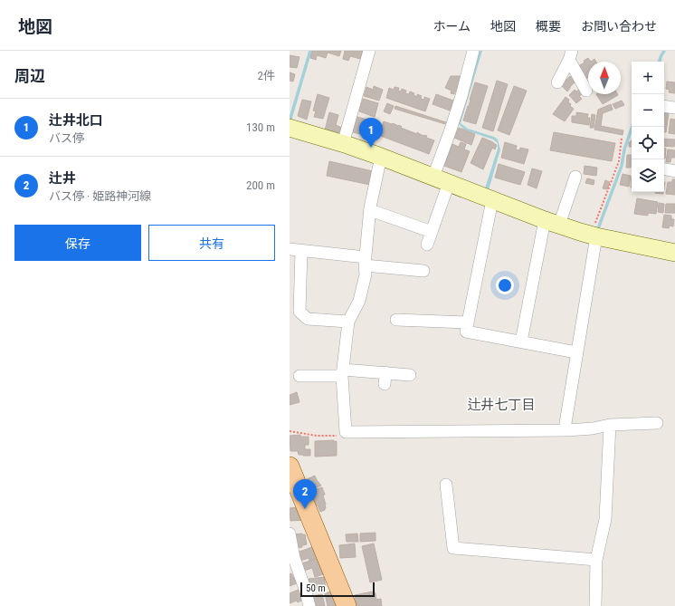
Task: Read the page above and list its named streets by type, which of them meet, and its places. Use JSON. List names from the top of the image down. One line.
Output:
{"districts":["辻井七丁目"],"scale_bar":"50 m","north":"top","page":{"header":"地図","nav":["ホーム","地図","概要","お問い合わせ"],"heading":["周辺","2件"],"map_buttons":["+","−"],"list":[{"mark":"1","name":"辻井北口","note":"バス停","value":"130 m"},{"mark":"2","name":"辻井","note":"バス停 · 姫路神河線","value":"200 m"}],"pins":["1","2"],"buttons":["保存","共有"],"scale":"50 m"}}
